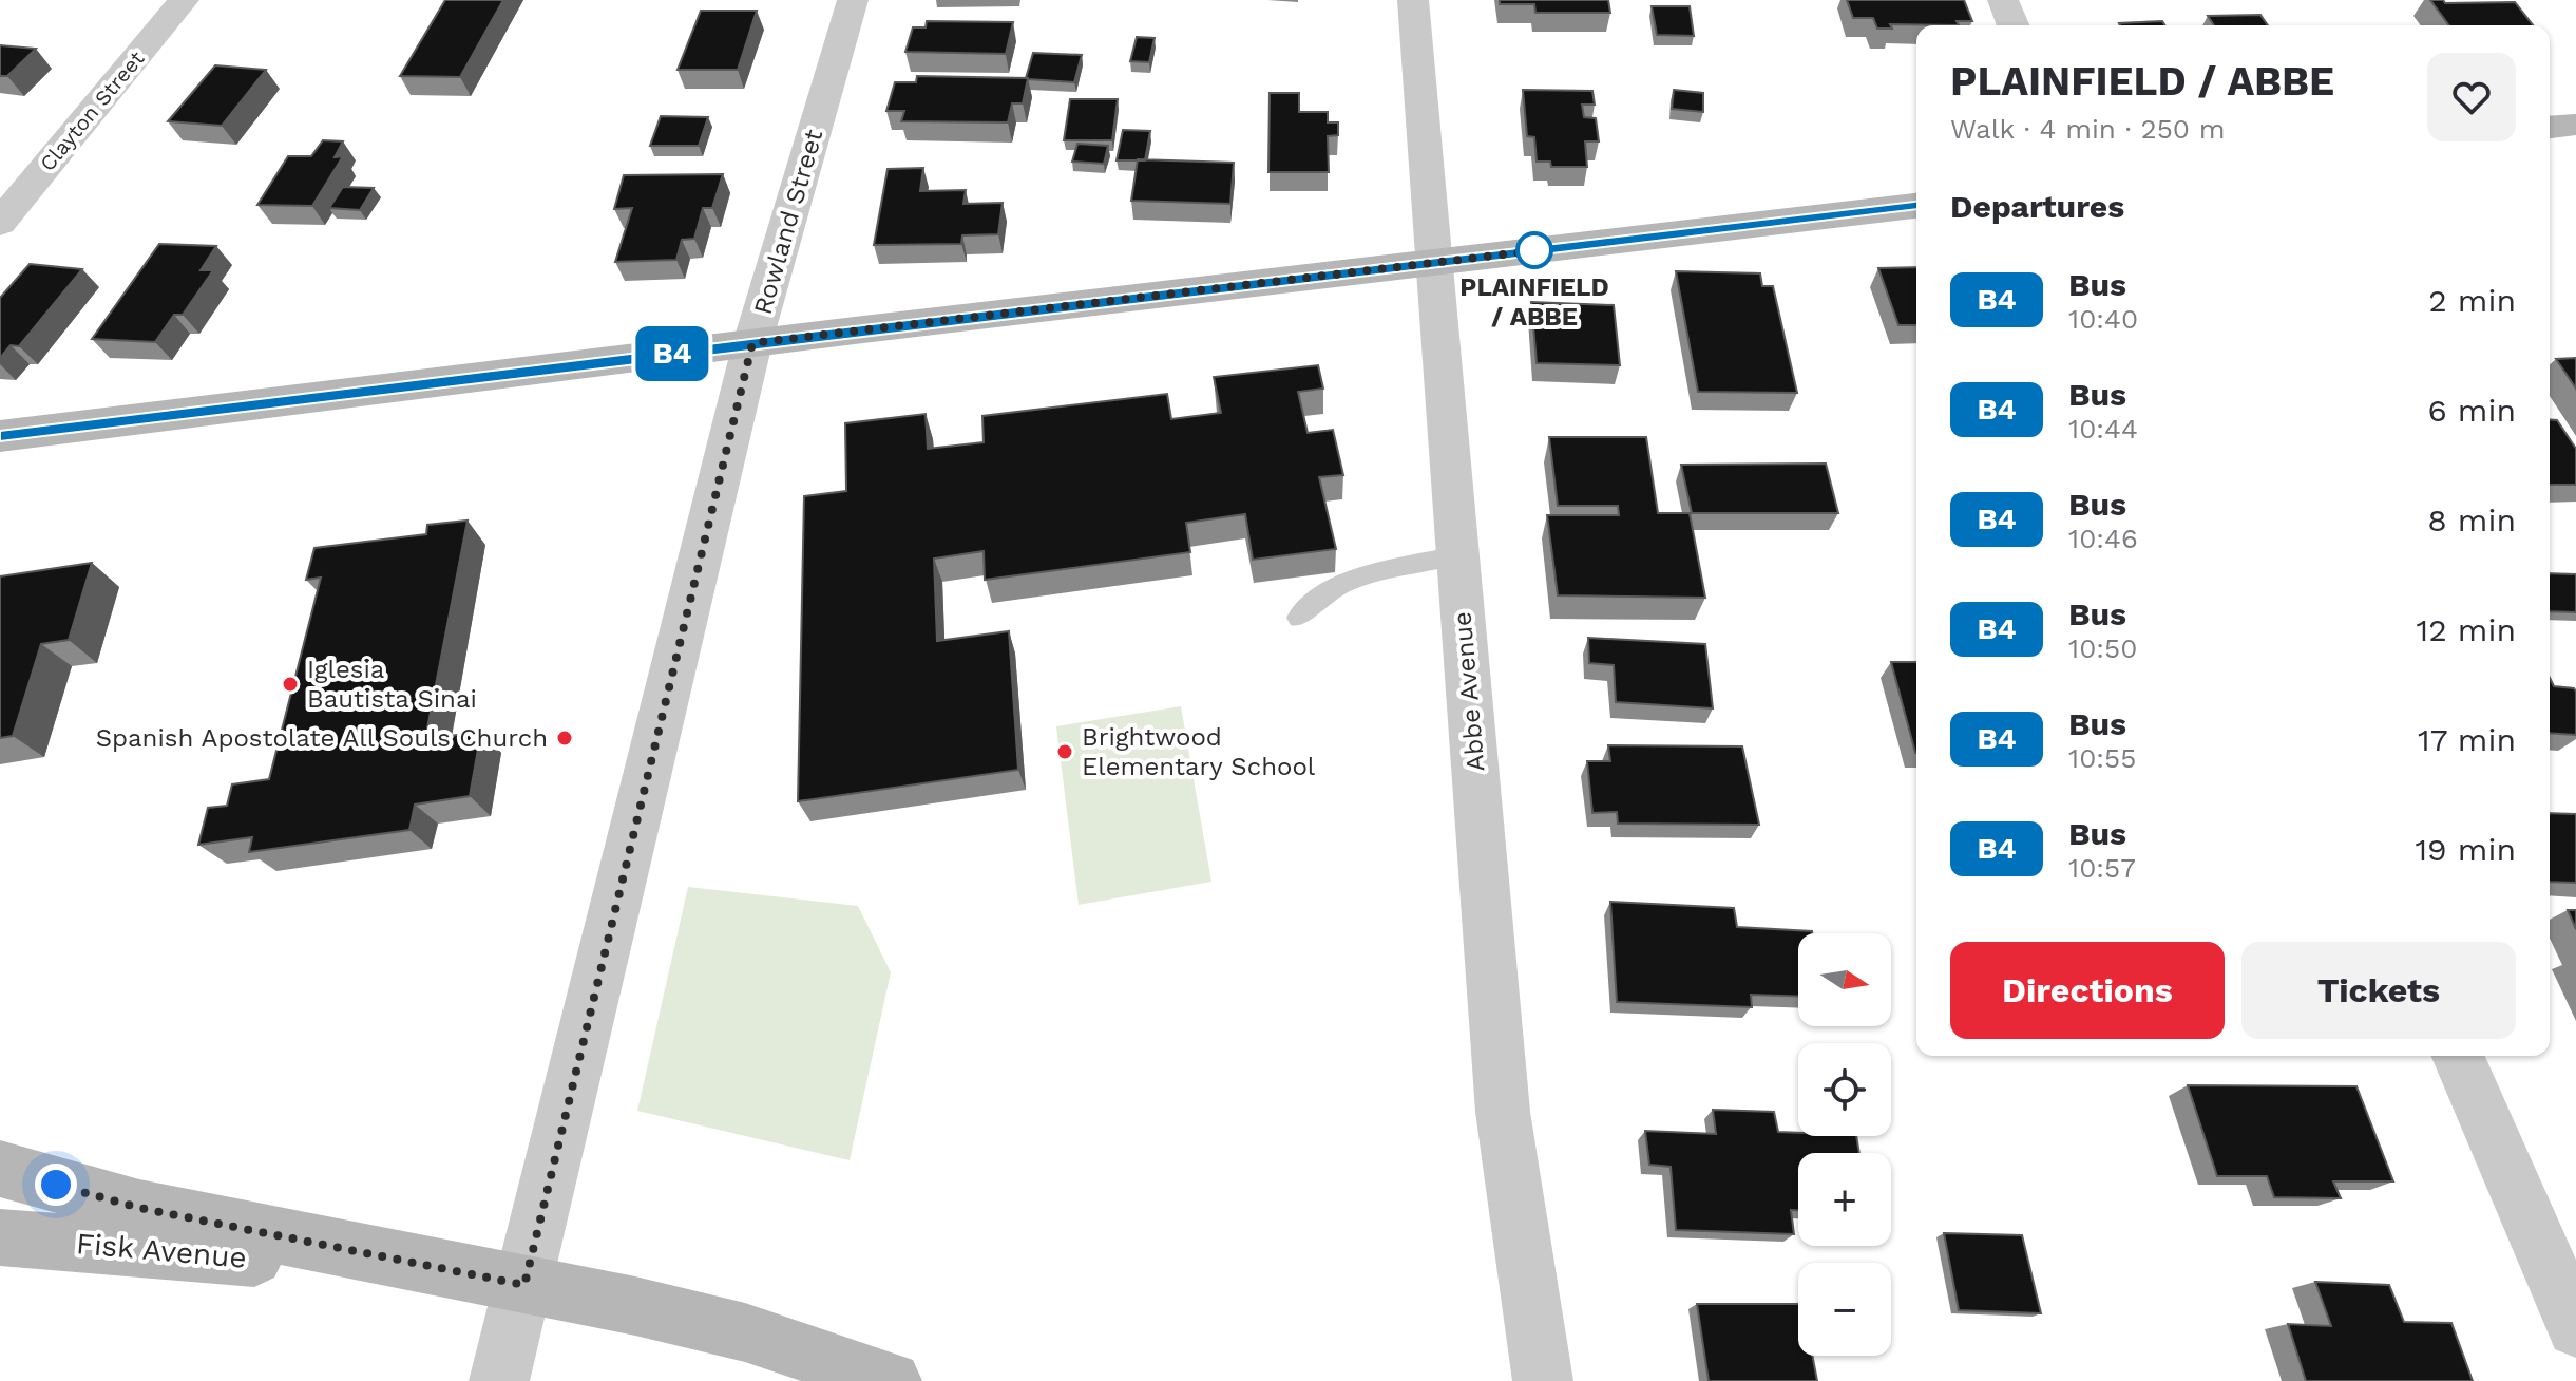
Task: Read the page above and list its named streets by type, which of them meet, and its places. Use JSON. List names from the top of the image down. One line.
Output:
{"streets":{"street":["Clayton Street","Rowland Street","Abbe Avenue","Fisk Avenue"]},"crossings":[["Rowland Street","Fisk Avenue"]],"places":["PLAINFIELD / ABBE","Iglesia Bautista Sinai","Spanish Apostolate All Souls Church","Brightwood Elementary School"],"lines":["bus line B4"],"north":"right","page":{"on_map":"B4","heading":[["PLAINFIELD / ABBE","Walk · 4 min · 250 m"],"Departures"],"list":[{"mark":"B4","name":"Bus","note":"10:40","value":"2 min"},{"mark":"B4","name":"Bus","note":"10:44","value":"6 min"},{"mark":"B4","name":"Bus","note":"10:46","value":"8 min"},{"mark":"B4","name":"Bus","note":"10:50","value":"12 min"},{"mark":"B4","name":"Bus","note":"10:55","value":"17 min"},{"mark":"B4","name":"Bus","note":"10:57","value":"19 min"}],"buttons":["Directions","Tickets"],"map_buttons":["+","−"]}}
